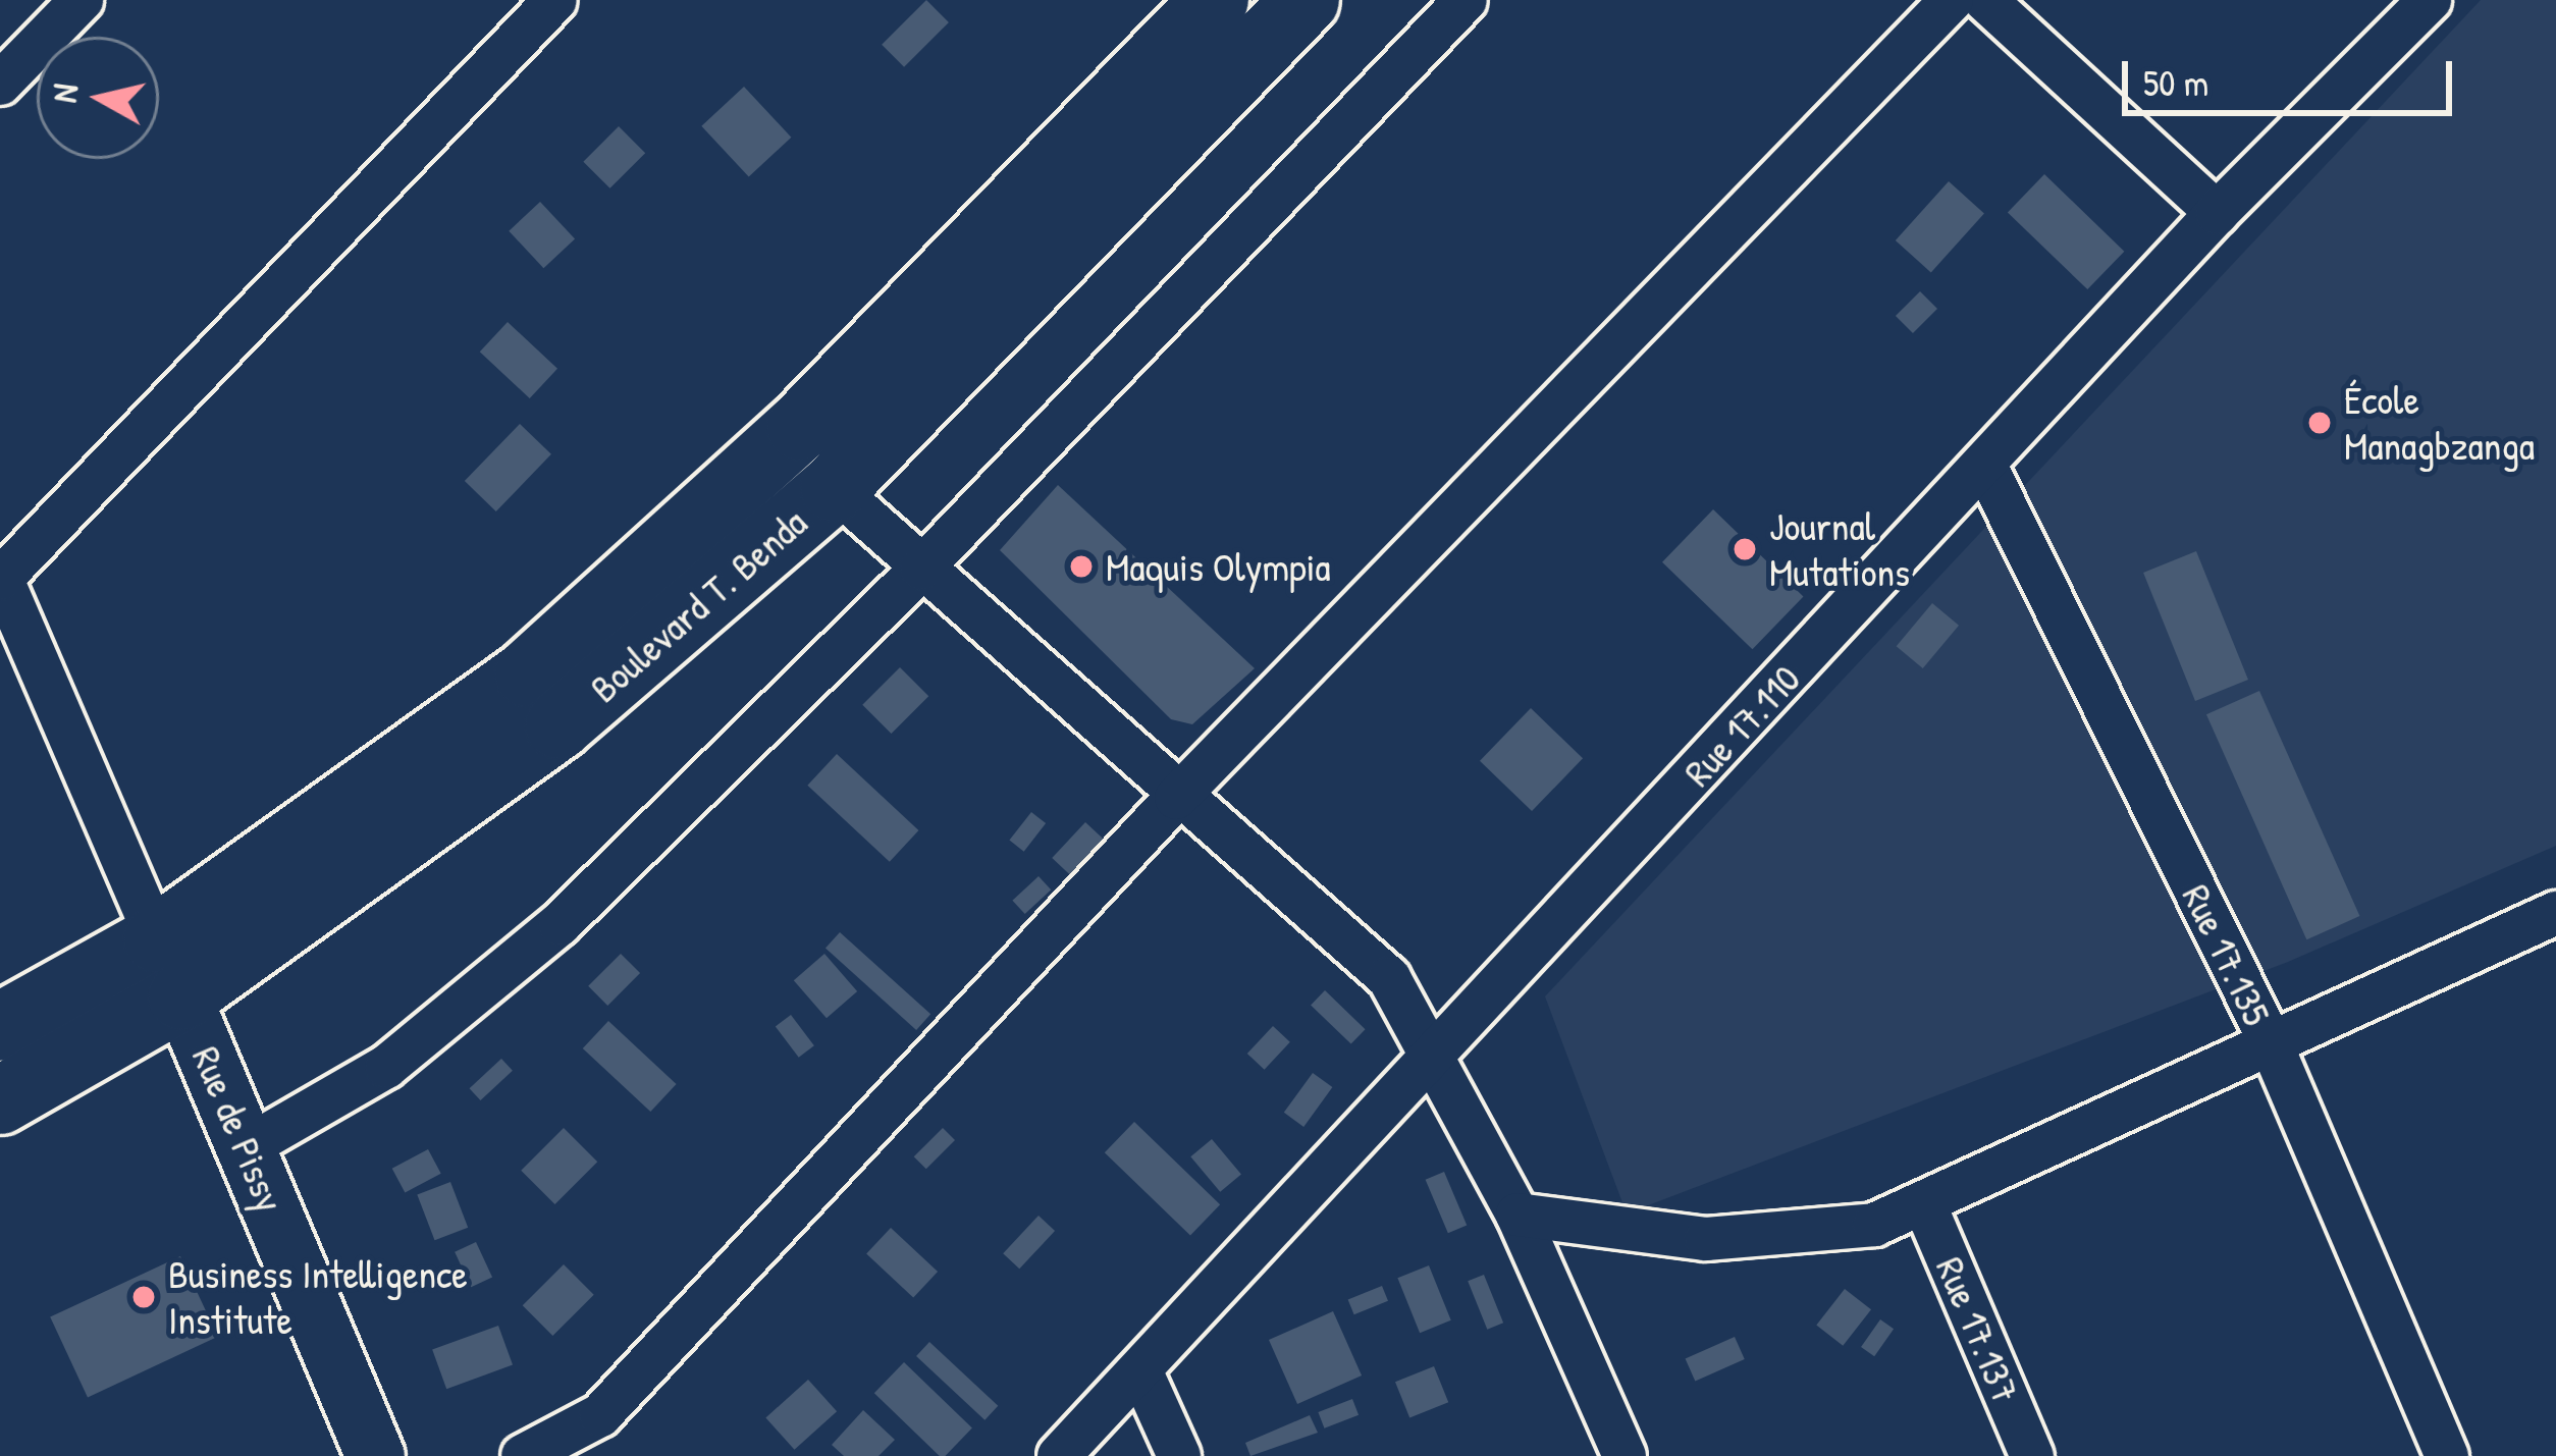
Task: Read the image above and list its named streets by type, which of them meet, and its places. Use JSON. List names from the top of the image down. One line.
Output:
{"streets":{"highway":["Boulevard T. Benda"],"street":["Rue 17.110","Rue 17.135","Rue de Pissy","Rue 17.137"]},"crossings":[["Boulevard T. Benda","Rue de Pissy"],["Rue 17.110","Rue 17.135"]],"places":["École Managbzanga","Journal Mutations","Maquis Olympia","Business Intelligence Institute"],"scale_bar":"50 m","north":"left"}
